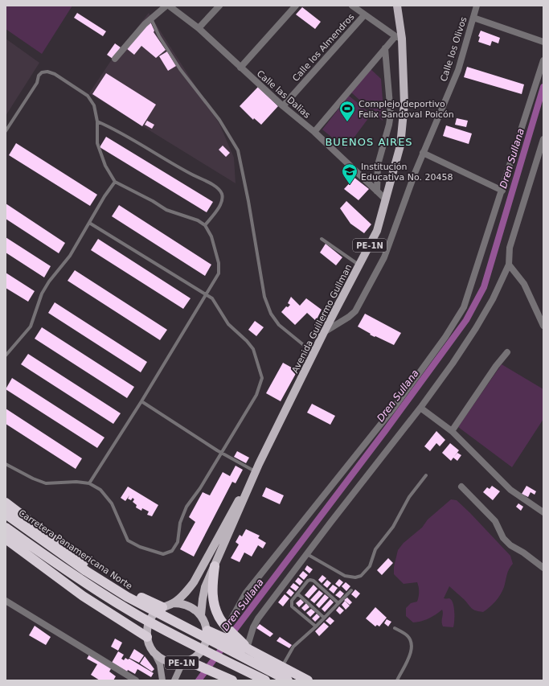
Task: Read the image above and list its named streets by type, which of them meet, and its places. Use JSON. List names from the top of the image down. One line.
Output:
{"streets":{"highway":["PE-1N","Carretera Panamericana Norte"],"main road":["Avenida Guillermo Gullman"],"street":["Calle los Almendros","Calle los Olivos","Calle las Dalias"]},"crossings":[["Calle los Almendros","Calle las Dalias"],["Calle los Olivos","Avenida Guillermo Gullman"],["Calle las Dalias","Avenida Guillermo Gullman"],["PE-1N","Avenida Guillermo Gullman"]],"districts":["BUENOS AIRES"],"water":["Dren Sullana"],"places":{"sports":["Complejo deportivo Felix Sandoval Poicón"],"school or university":["Institución Educativa No. 20458"]}}
